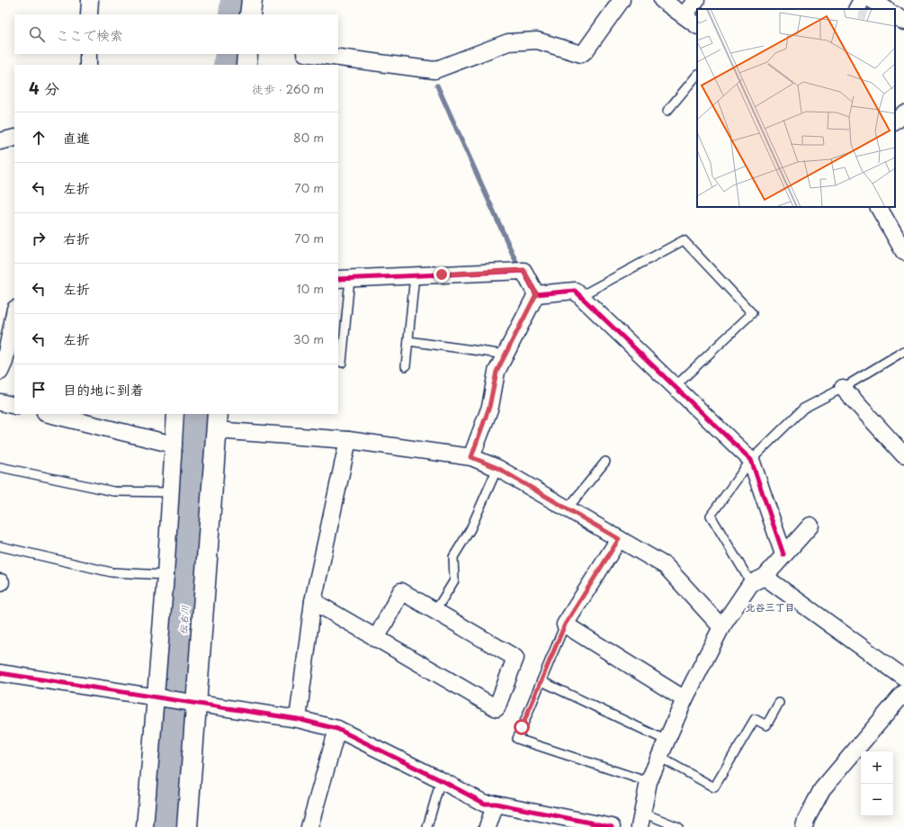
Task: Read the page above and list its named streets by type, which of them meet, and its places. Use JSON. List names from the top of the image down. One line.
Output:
{"districts":["北谷三丁目"],"water":["伝右川"],"page":{"search":"ここで検索","heading":["4 分","徒歩 · 260 m"],"list":[["直進","80 m"],["左折","70 m"],["右折","70 m"],["左折","10 m"],["左折","30 m"],"目的地に到着"],"map_buttons":["+","−"]}}
